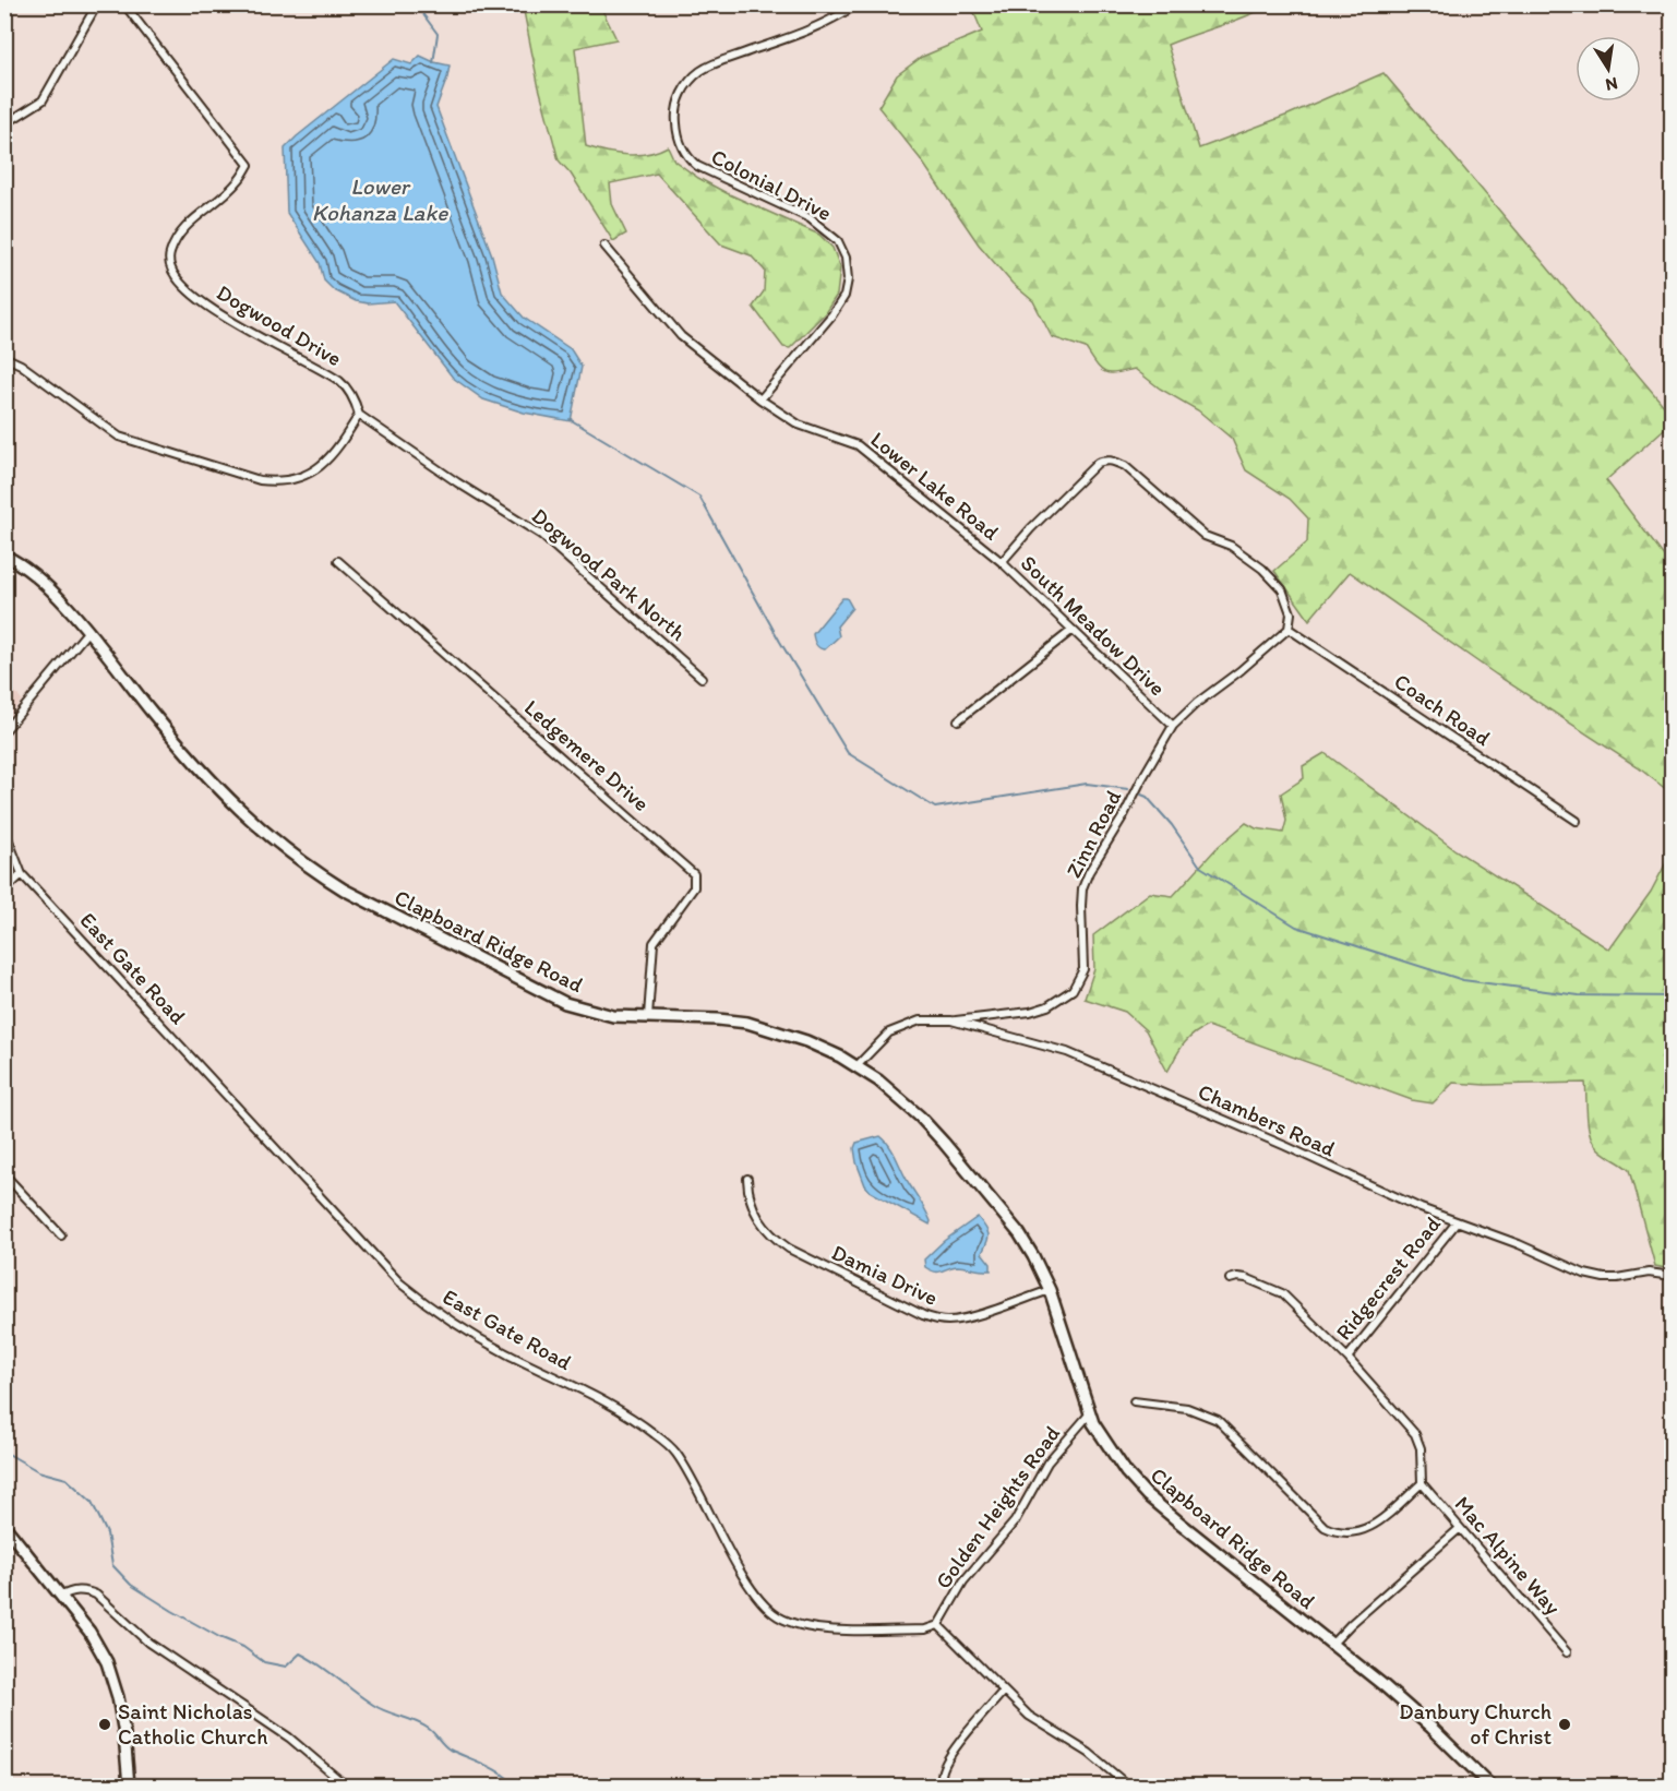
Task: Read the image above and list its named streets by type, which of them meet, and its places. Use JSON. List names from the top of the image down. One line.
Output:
{"streets":{"main road":["Clapboard Ridge Road"],"street":["Colonial Drive","Dogwood Drive","Lower Lake Road","Dogwood Park North","South Meadow Drive","Coach Road","Ledgemere Drive","Zinn Road","East Gate Road","Chambers Road","Damia Drive","Ridgecrest Road","Golden Heights Road","Mac Alpine Way"]},"crossings":[["Colonial Drive","Lower Lake Road"],["Dogwood Drive","Dogwood Park North"],["Lower Lake Road","South Meadow Drive"],["South Meadow Drive","Coach Road"],["South Meadow Drive","Zinn Road"],["Coach Road","Zinn Road"],["Ledgemere Drive","Clapboard Ridge Road"],["Zinn Road","Chambers Road"],["Clapboard Ridge Road","Chambers Road"],["Clapboard Ridge Road","Damia Drive"],["Clapboard Ridge Road","Golden Heights Road"],["East Gate Road","Golden Heights Road"],["Chambers Road","Ridgecrest Road"],["Ridgecrest Road","Mac Alpine Way"]],"water":["Lower Kohanza Lake"],"places":["Saint Nicholas Catholic Church","Danbury Church of Christ"],"north":"bottom"}
